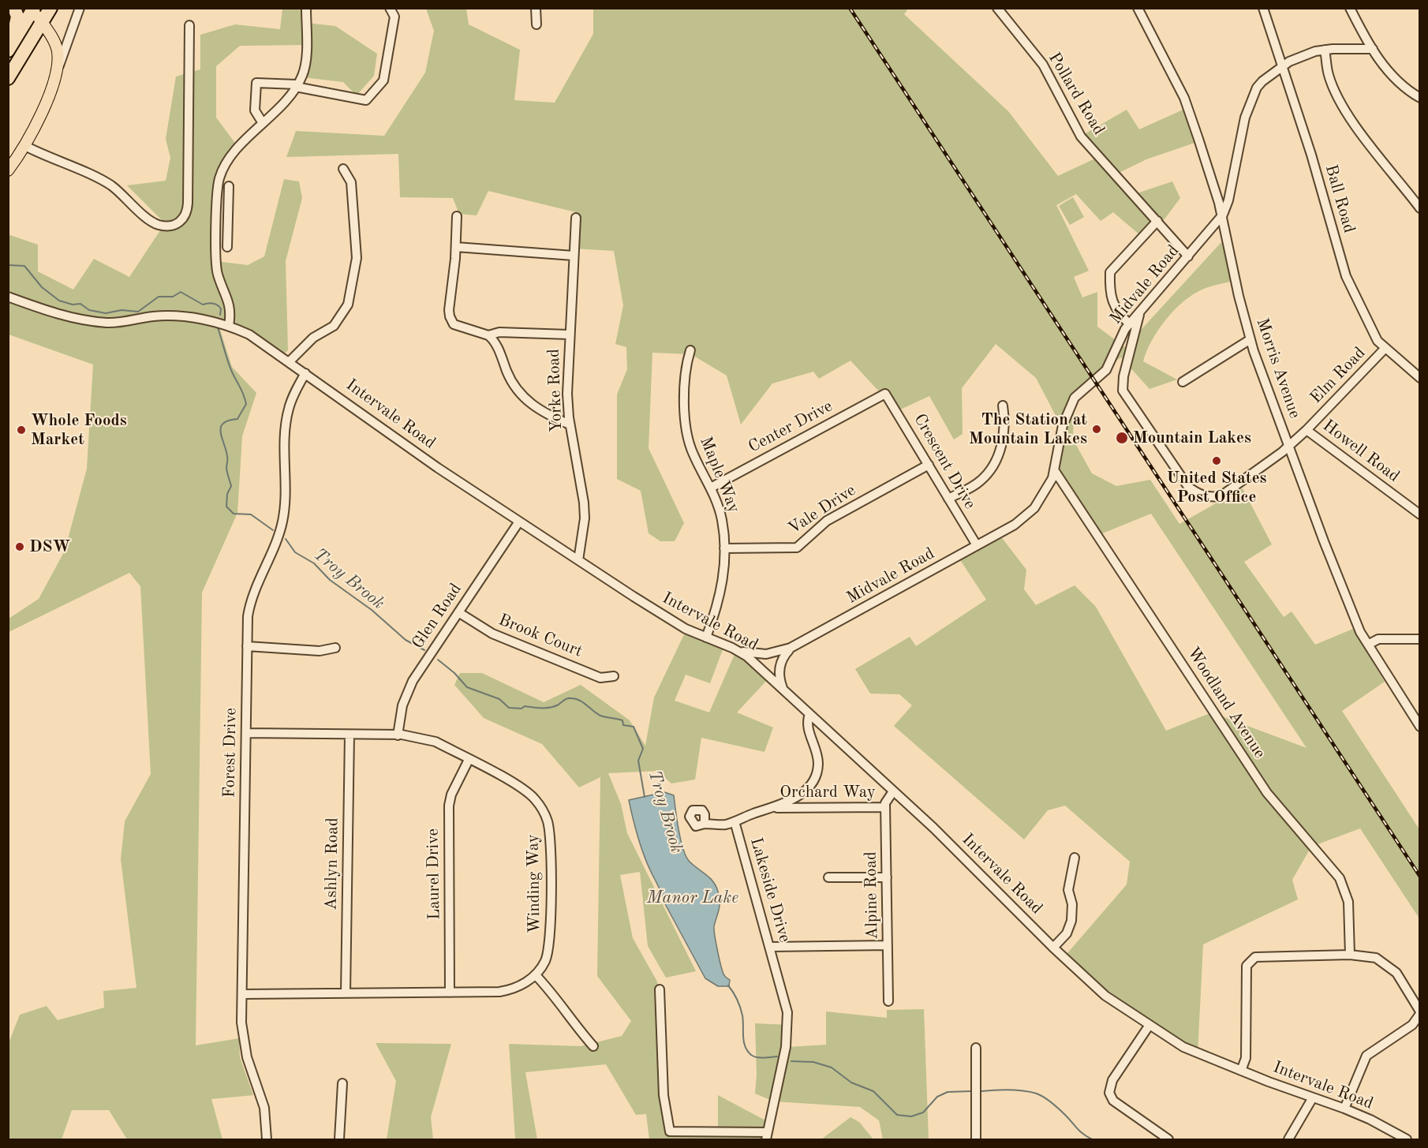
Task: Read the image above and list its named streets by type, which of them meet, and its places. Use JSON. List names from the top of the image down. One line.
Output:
{"streets":{"street":["Pollard Road","Ball Road","Midvale Road","Morris Avenue","Elm Road","Yorke Road","Intervale Road","Center Drive","Howell Road","Crescent Drive","Maple Way","Vale Drive","Glen Road","Brook Court","Woodland Avenue","Forest Drive","Orchard Way","Ashlyn Road","Laurel Drive","Winding Way","Lakeside Drive","Alpine Road"]},"crossings":[["Pollard Road","Midvale Road"],["Ball Road","Midvale Road"],["Ball Road","Elm Road"],["Midvale Road","Morris Avenue"],["Midvale Road","Elm Road"],["Midvale Road","Intervale Road"],["Midvale Road","Crescent Drive"],["Midvale Road","Woodland Avenue"],["Morris Avenue","Elm Road"],["Elm Road","Howell Road"],["Yorke Road","Intervale Road"],["Intervale Road","Maple Way"],["Intervale Road","Glen Road"],["Intervale Road","Forest Drive"],["Intervale Road","Lakeside Drive"],["Intervale Road","Alpine Road"],["Center Drive","Crescent Drive"],["Center Drive","Maple Way"],["Crescent Drive","Vale Drive"],["Maple Way","Vale Drive"],["Glen Road","Brook Court"],["Glen Road","Winding Way"],["Forest Drive","Winding Way"],["Orchard Way","Lakeside Drive"],["Orchard Way","Alpine Road"],["Ashlyn Road","Winding Way"],["Laurel Drive","Winding Way"]],"water":["Troy Brook","Manor Lake"],"places":["The Station at Mountain Lakes","Whole Foods Market","Mountain Lakes","United States Post Office","DSW"]}
